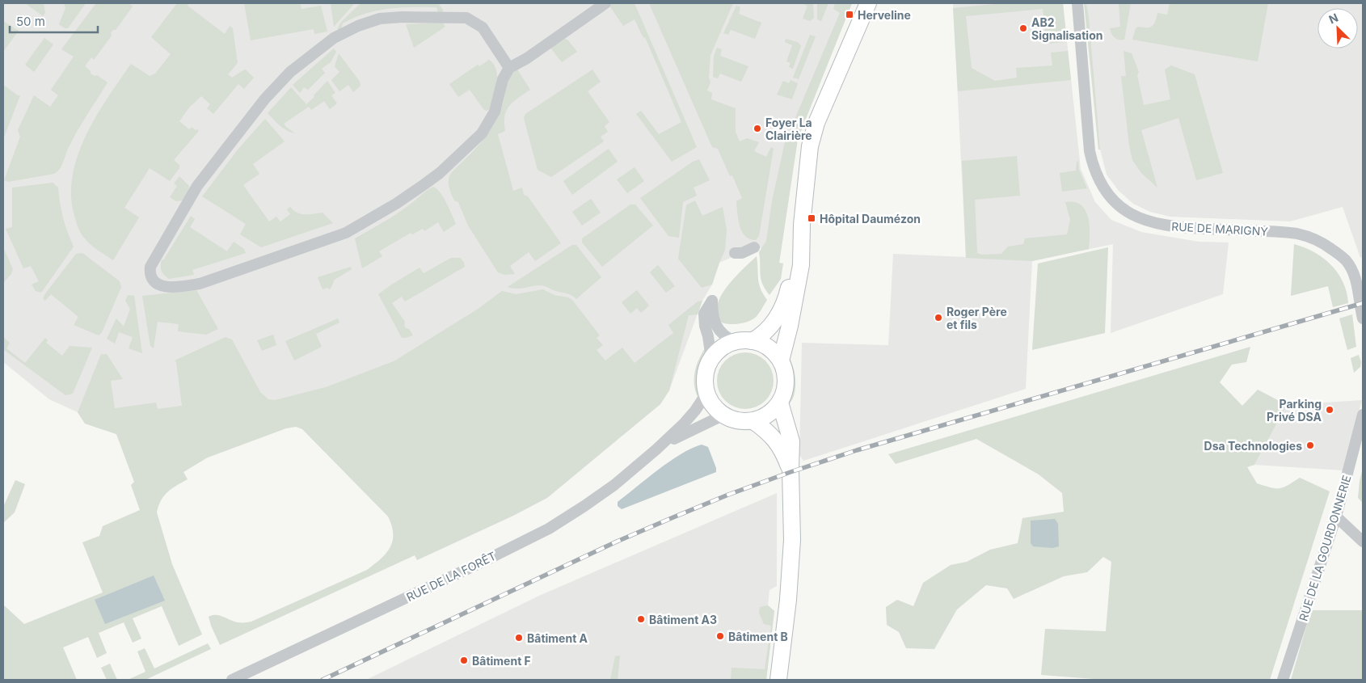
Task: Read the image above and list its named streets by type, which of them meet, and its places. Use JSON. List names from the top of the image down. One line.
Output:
{"streets":{"street":["RUE DE MARIGNY","RUE DE LA GOURDONNERIE","RUE DE LA FORÊT"]},"places":{"transit":["Herveline","Hôpital Daumézon"],"other":["AB2 Signalisation","Foyer La Clairière","Roger Père et fils","Parking Privé DSA","Dsa Technologies","Bâtiment A3","Bâtiment B","Bâtiment A","Bâtiment F"]},"scale_bar":"50 m","north":"top left"}
